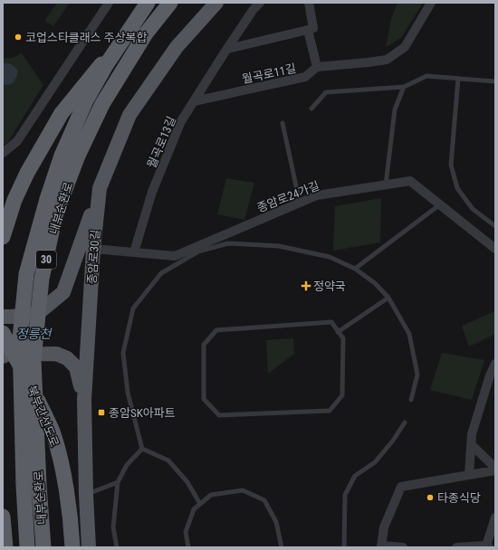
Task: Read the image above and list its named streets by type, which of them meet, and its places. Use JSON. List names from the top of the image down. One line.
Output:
{"streets":{"highway":["내부순환로","30","북부간선도로"],"main road":["종암로30길"],"street":["월곡로11길","월곡로13길","종암로24가길"]},"crossings":[["월곡로11길","월곡로13길"],["월곡로13길","종암로24가길"],["종암로24가길","종암로30길"]],"water":["정릉천"],"places":{"other":["코업스타클래스 주상복합","타종식당"],"health":["정약국"],"transit":["종암SK아파트"]}}
